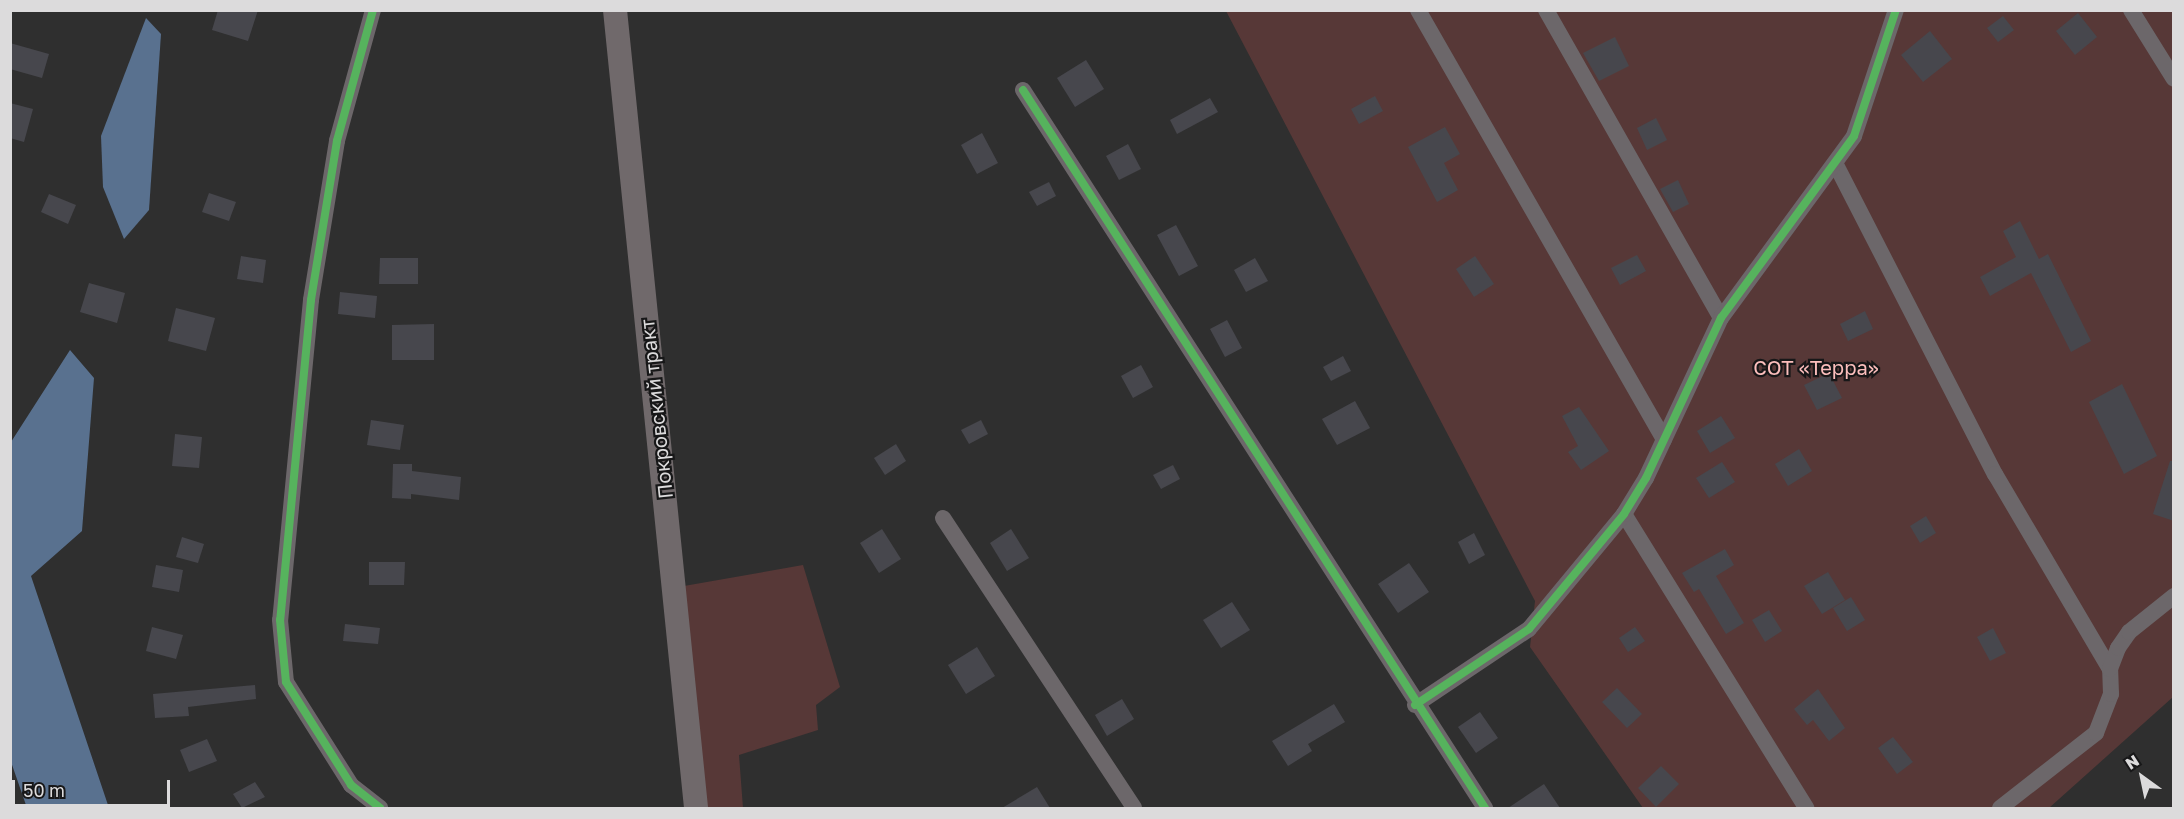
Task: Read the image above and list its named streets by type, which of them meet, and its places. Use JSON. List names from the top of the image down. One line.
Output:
{"streets":{"main road":["Покровский тракт"]},"parks":["СОТ «Терра»"],"scale_bar":"50 m","north":"top left"}
